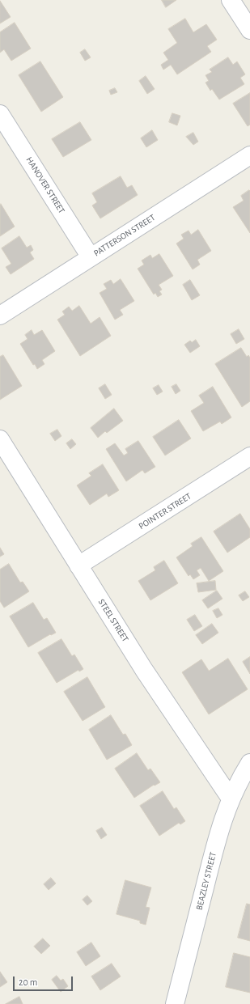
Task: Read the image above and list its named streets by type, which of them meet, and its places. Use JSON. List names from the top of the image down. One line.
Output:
{"streets":{"street":["HANOVER STREET","PATTERSON STREET","POINTER STREET","STEEL STREET","BEAZLEY STREET"]},"crossings":[["HANOVER STREET","PATTERSON STREET"],["POINTER STREET","STEEL STREET"],["STEEL STREET","BEAZLEY STREET"]],"scale_bar":"20 m"}
